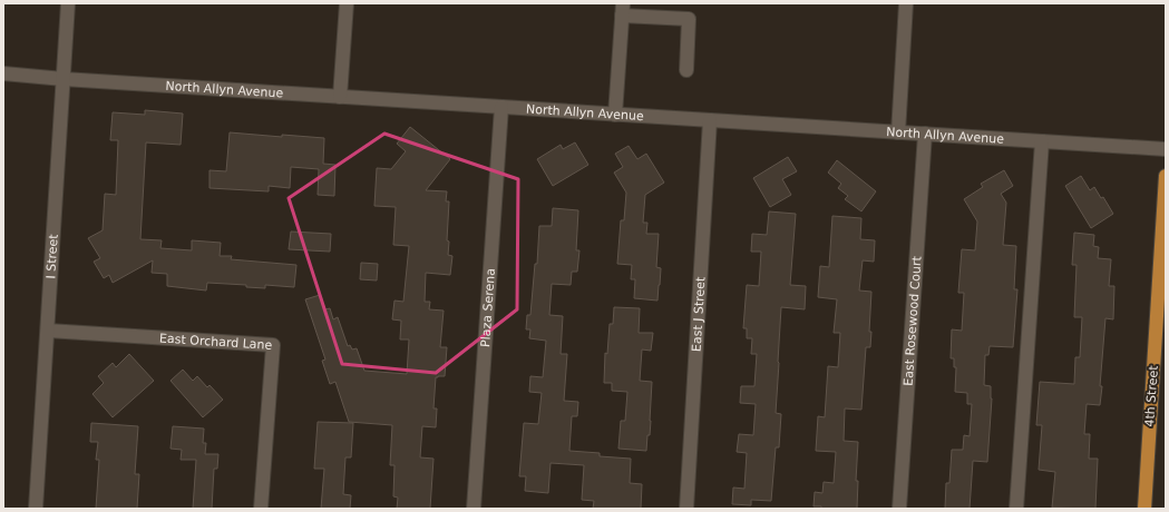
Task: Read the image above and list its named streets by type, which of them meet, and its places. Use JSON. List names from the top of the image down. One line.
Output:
{"streets":{"main road":["4th Street"],"street":["North Allyn Avenue","I Street","Plaza Serena","East J Street","East Rosewood Court","East Orchard Lane"]},"crossings":[["North Allyn Avenue","I Street"],["North Allyn Avenue","Plaza Serena"],["North Allyn Avenue","East J Street"],["North Allyn Avenue","East Rosewood Court"],["I Street","East Orchard Lane"]]}
